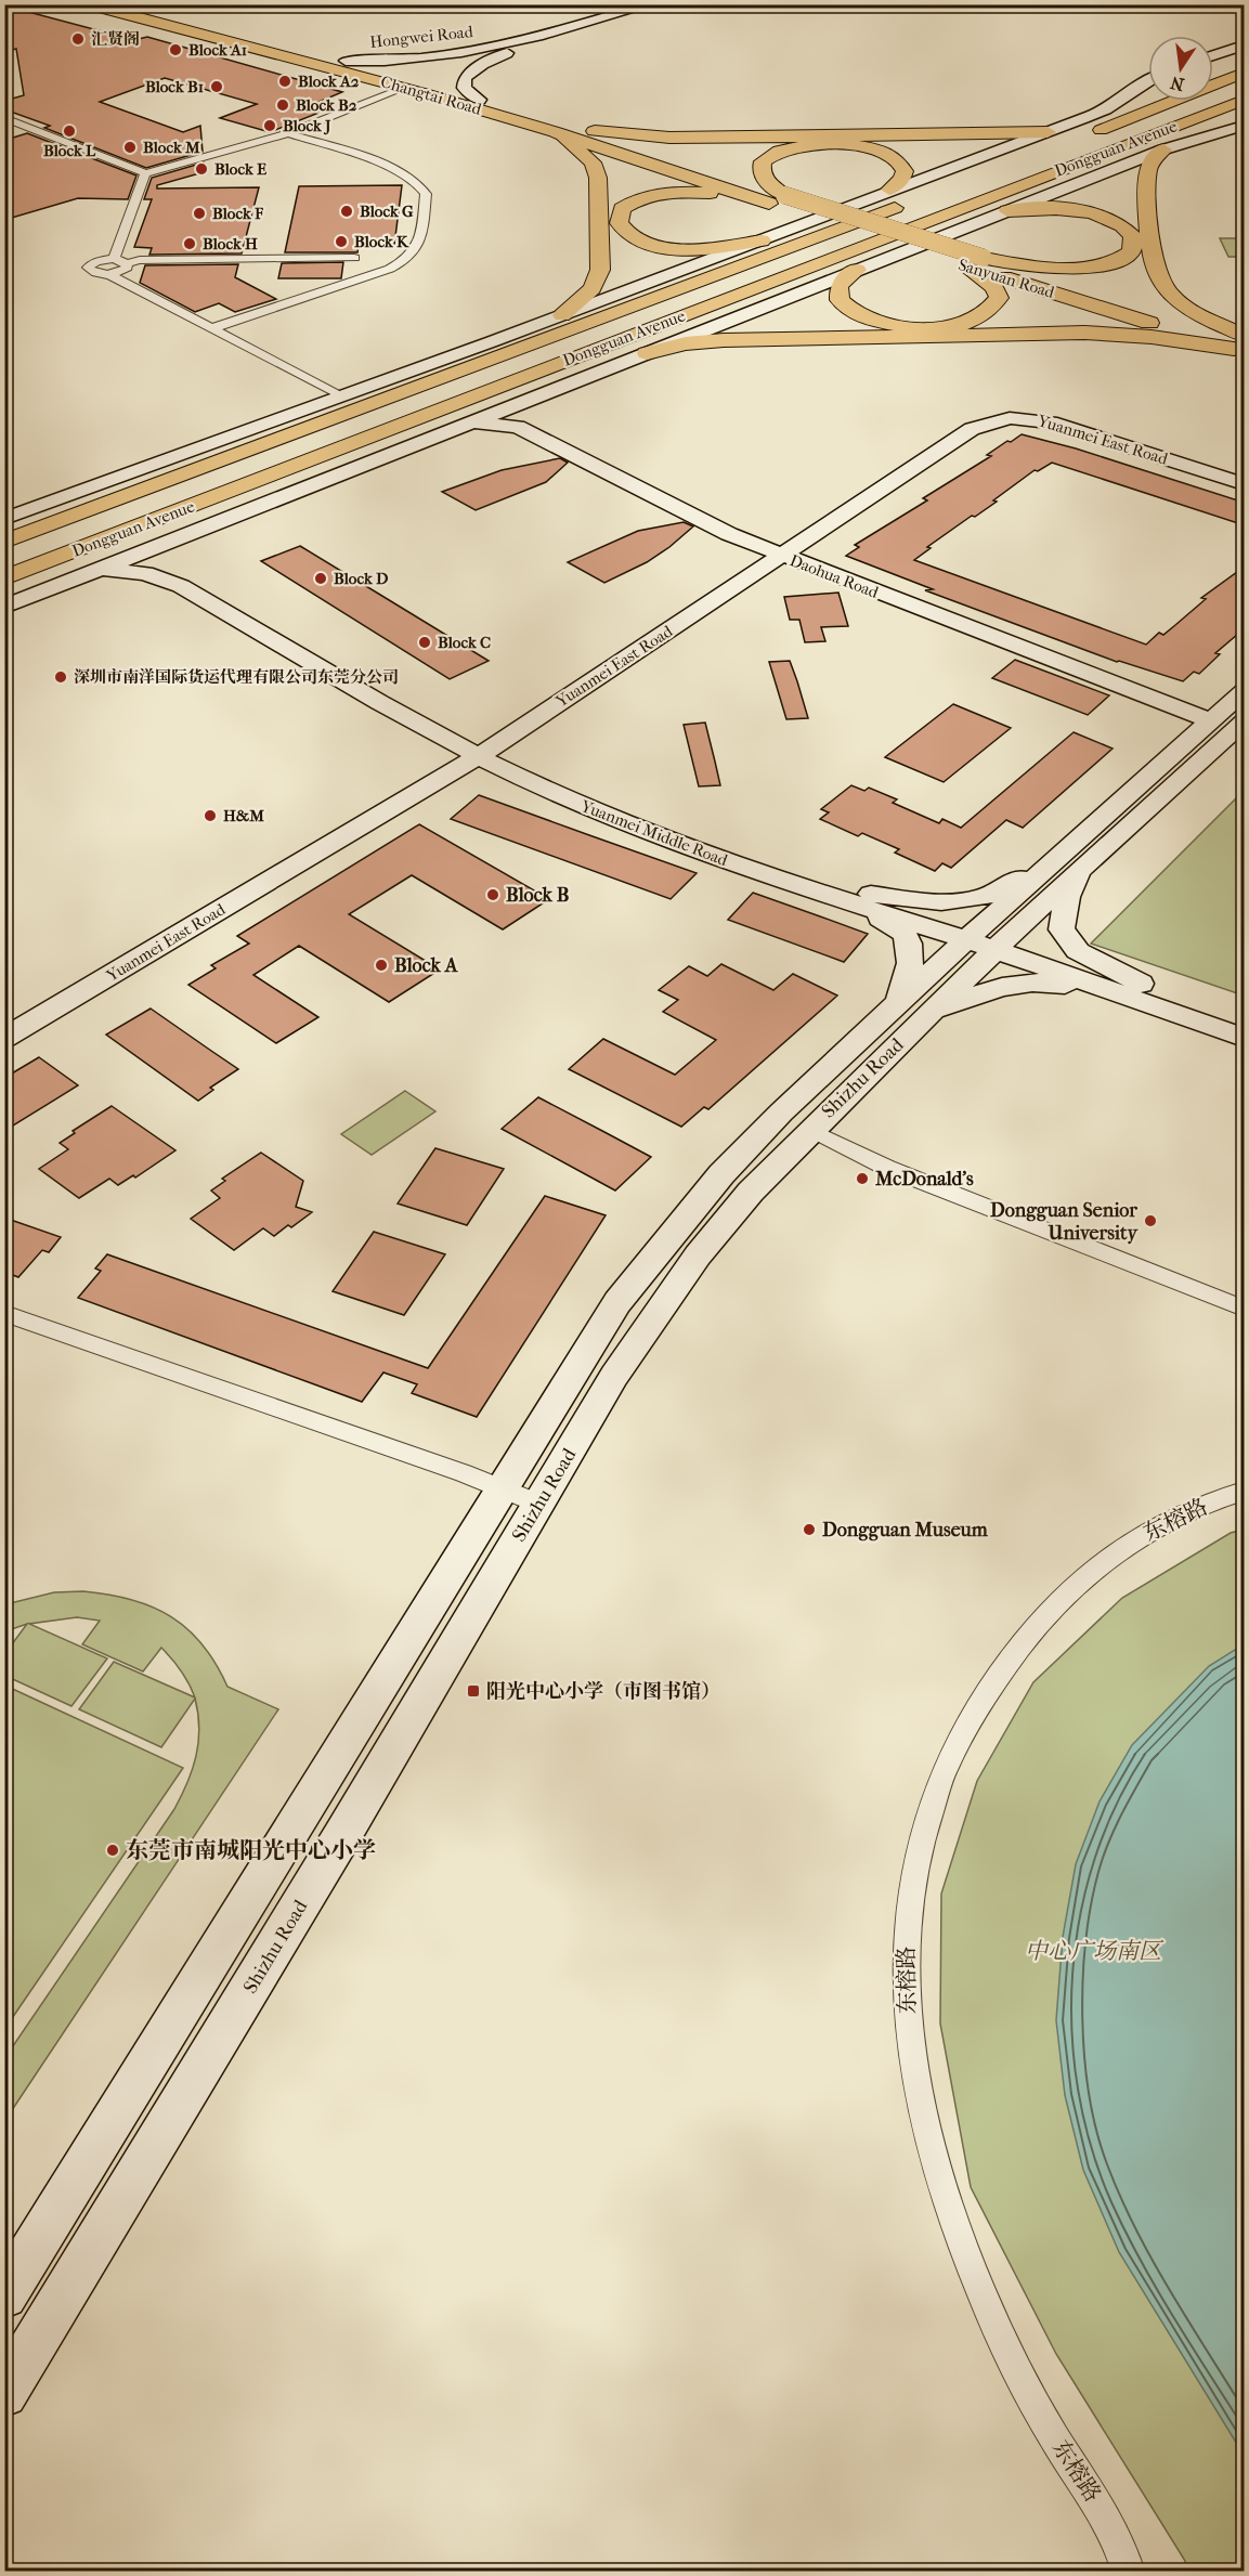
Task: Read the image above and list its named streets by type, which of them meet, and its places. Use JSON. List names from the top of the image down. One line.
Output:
{"streets":{"highway":["Changtai Road","Sanyuan Road"],"main road":["Dongguan Avenue"],"street":["Hongwei Road","Yuanmei East Road","Daohua Road","Yuanmei Middle Road","Shizhu Road","东榕路"]},"crossings":[["Hongwei Road","Changtai Road"],["Changtai Road","Sanyuan Road"],["Yuanmei East Road","Daohua Road"],["Yuanmei East Road","Yuanmei Middle Road"],["Daohua Road","Shizhu Road"],["Yuanmei Middle Road","Shizhu Road"]],"parks":["中心广场南区"],"places":{"other":["汇贤阁","Block A1","Block A2","Block B1","Block B2","Block J","Block L","Block M","Block E","Block G","Block F","Block K","Block H","Block D","Block C","深圳市南洋国际货运代理有限公司东莞分公司","H&M","Block B","Block A","McDonald's","Dongguan Senior University","Dongguan Museum","东莞市南城阳光中心小学"],"transit":["阳光中心小学（市图书馆）"]},"north":"bottom"}
